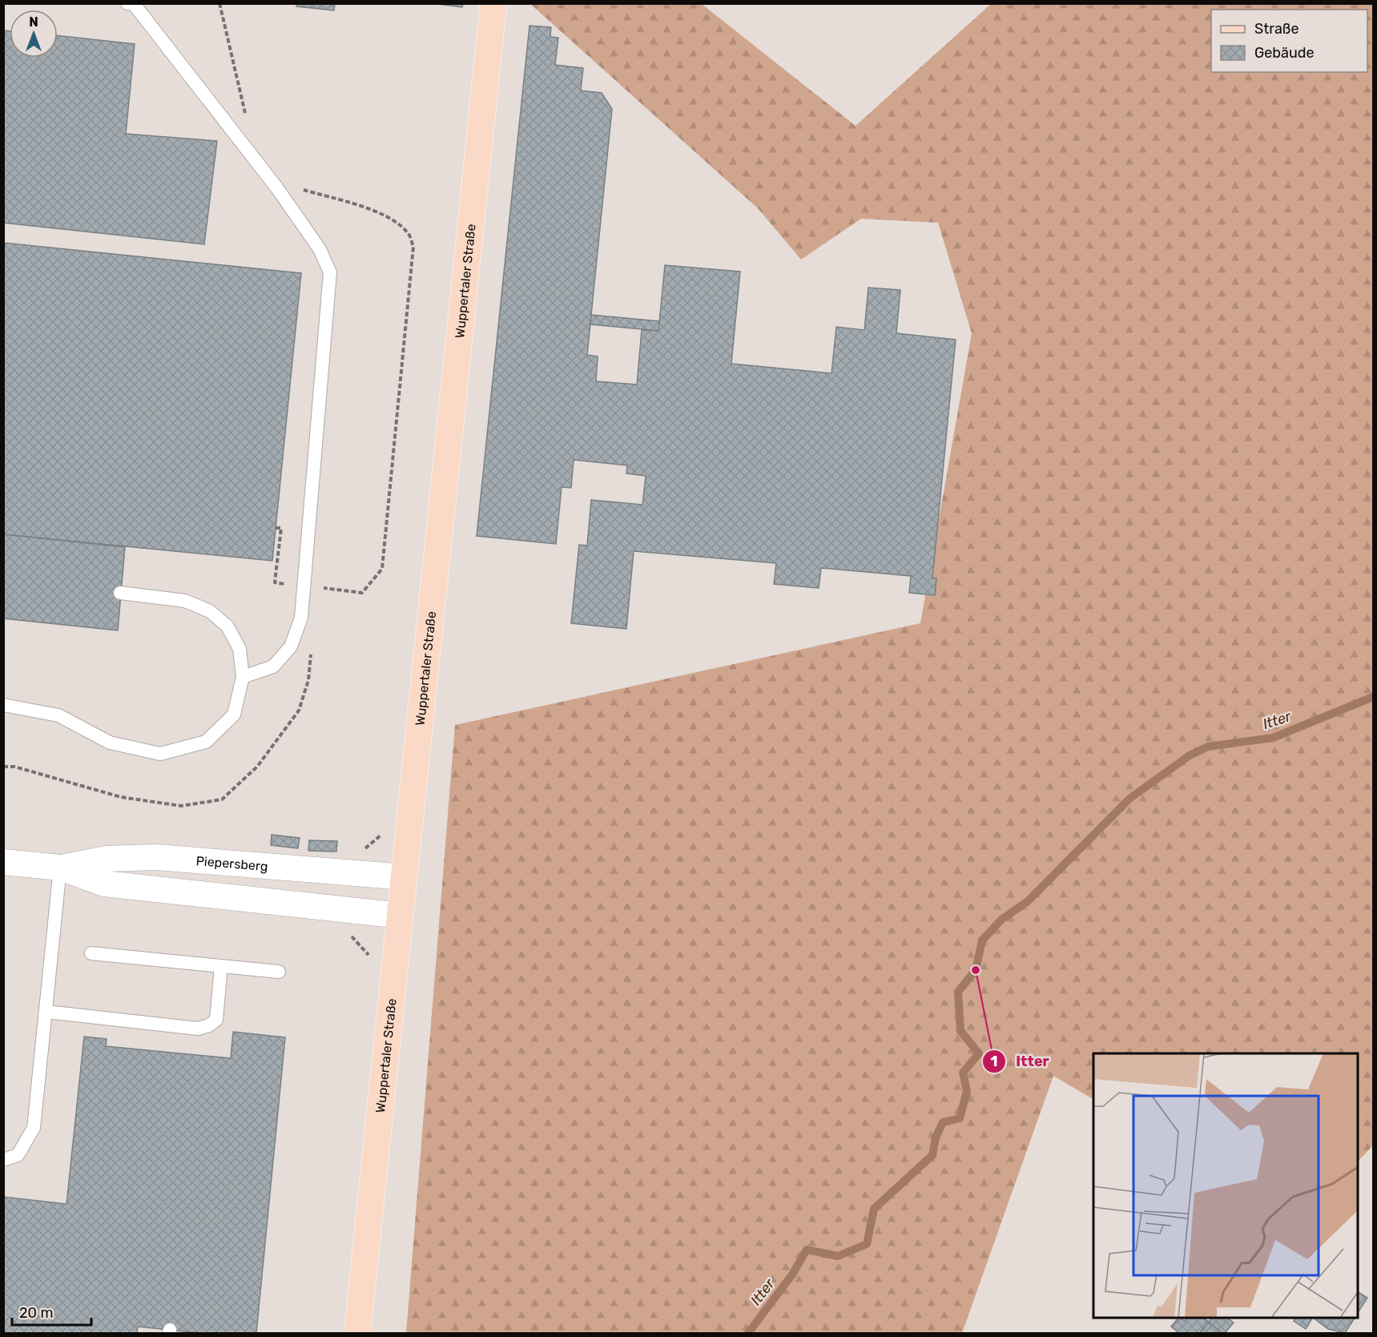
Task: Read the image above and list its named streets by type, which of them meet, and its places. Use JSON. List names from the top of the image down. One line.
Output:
{"streets":{"main road":["Wuppertaler Straße"],"street":["Piepersberg"]},"crossings":[["Wuppertaler Straße","Piepersberg"]],"water":["Itter"],"places":["Itter"],"legend":["Straße","Gebäude"],"scale_bar":"20 m","north":"top"}
